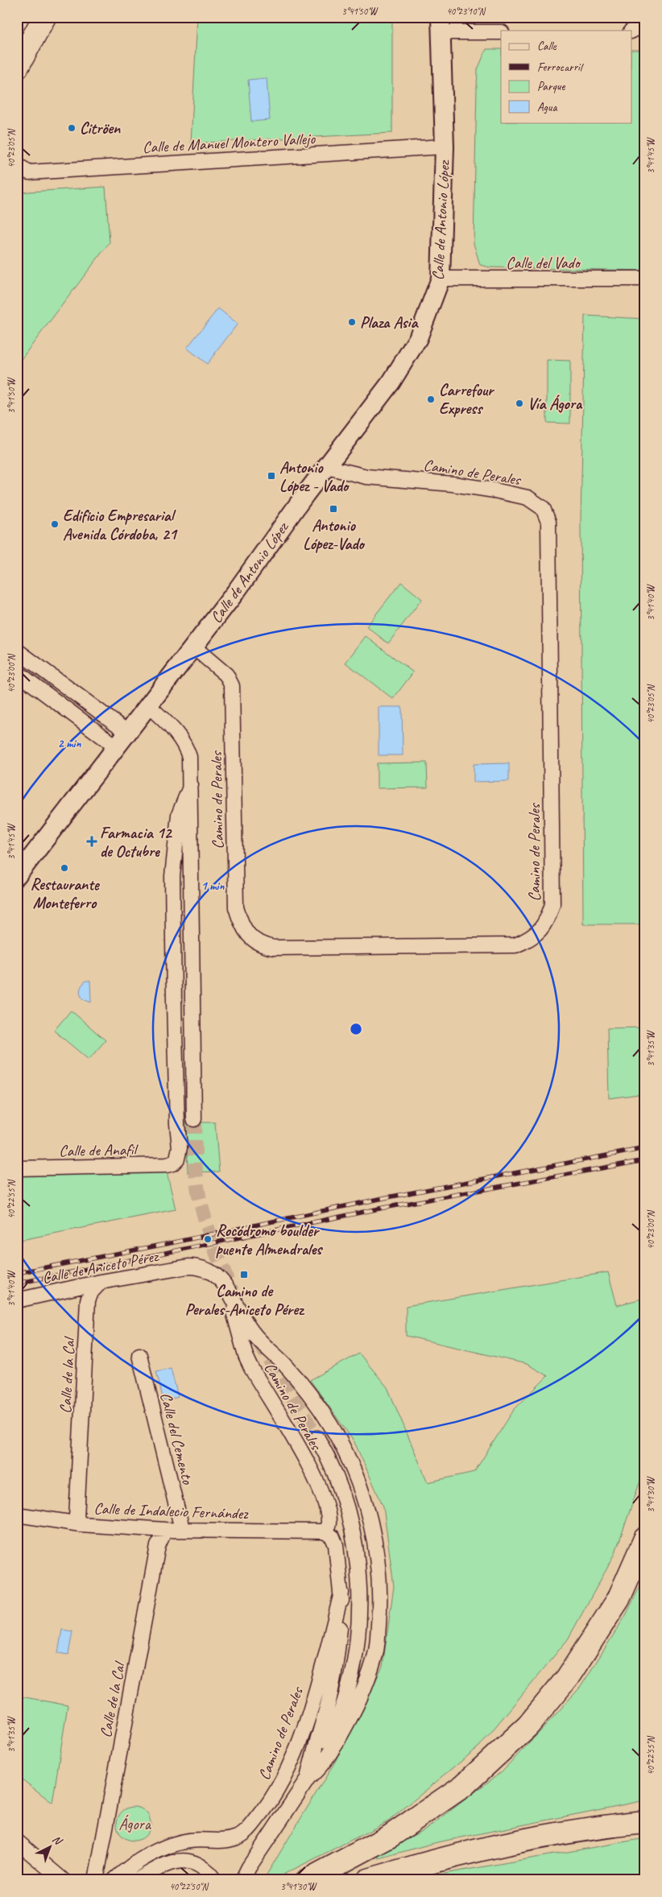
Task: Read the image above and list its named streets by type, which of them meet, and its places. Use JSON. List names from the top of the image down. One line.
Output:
{"streets":{"street":["Calle de Manuel Montero Vallejo","Calle de Antonio López","Calle del Vado","Camino de Perales","Calle de Anafil","Calle de Aniceto Pérez","Calle de la Cal","Calle del Cemento","Calle de Indalecio Fernández"]},"crossings":[["Calle de Manuel Montero Vallejo","Calle de Antonio López"],["Calle de Antonio López","Calle del Vado"],["Calle de Antonio López","Camino de Perales"],["Camino de Perales","Calle de Anafil"],["Camino de Perales","Calle de Aniceto Pérez"],["Camino de Perales","Calle de Indalecio Fernández"],["Calle de Aniceto Pérez","Calle de la Cal"],["Calle de la Cal","Calle de Indalecio Fernández"],["Calle del Cemento","Calle de Indalecio Fernández"]],"parks":["Ágora"],"places":{"other":["Citröen","Plaza Asia","Carrefour Express","Vía Ágora","Edificio Empresarial Avenida Córdoba, 21","Restaurante Monteferro","Rocódromo boulder puente Almendrales"],"transit":["Antonio López - Vado","Antonio López-Vado","Camino de Perales-Aniceto Pérez"],"health":["Farmacia 12 de Octubre"]},"legend":["Calle","Ferrocarril","Parque","Agua"],"north":"top right","coordinates":["3°41'50\"W","40°23'10\"N","40°23'05\"N","3°41'45\"W","3°41'40\"W","40°23'00\"N","3°41'35\"W","40°22'55\"N","3°41'30\"W","40°22'50\"N"],"rings":["2 min","1 min"]}
